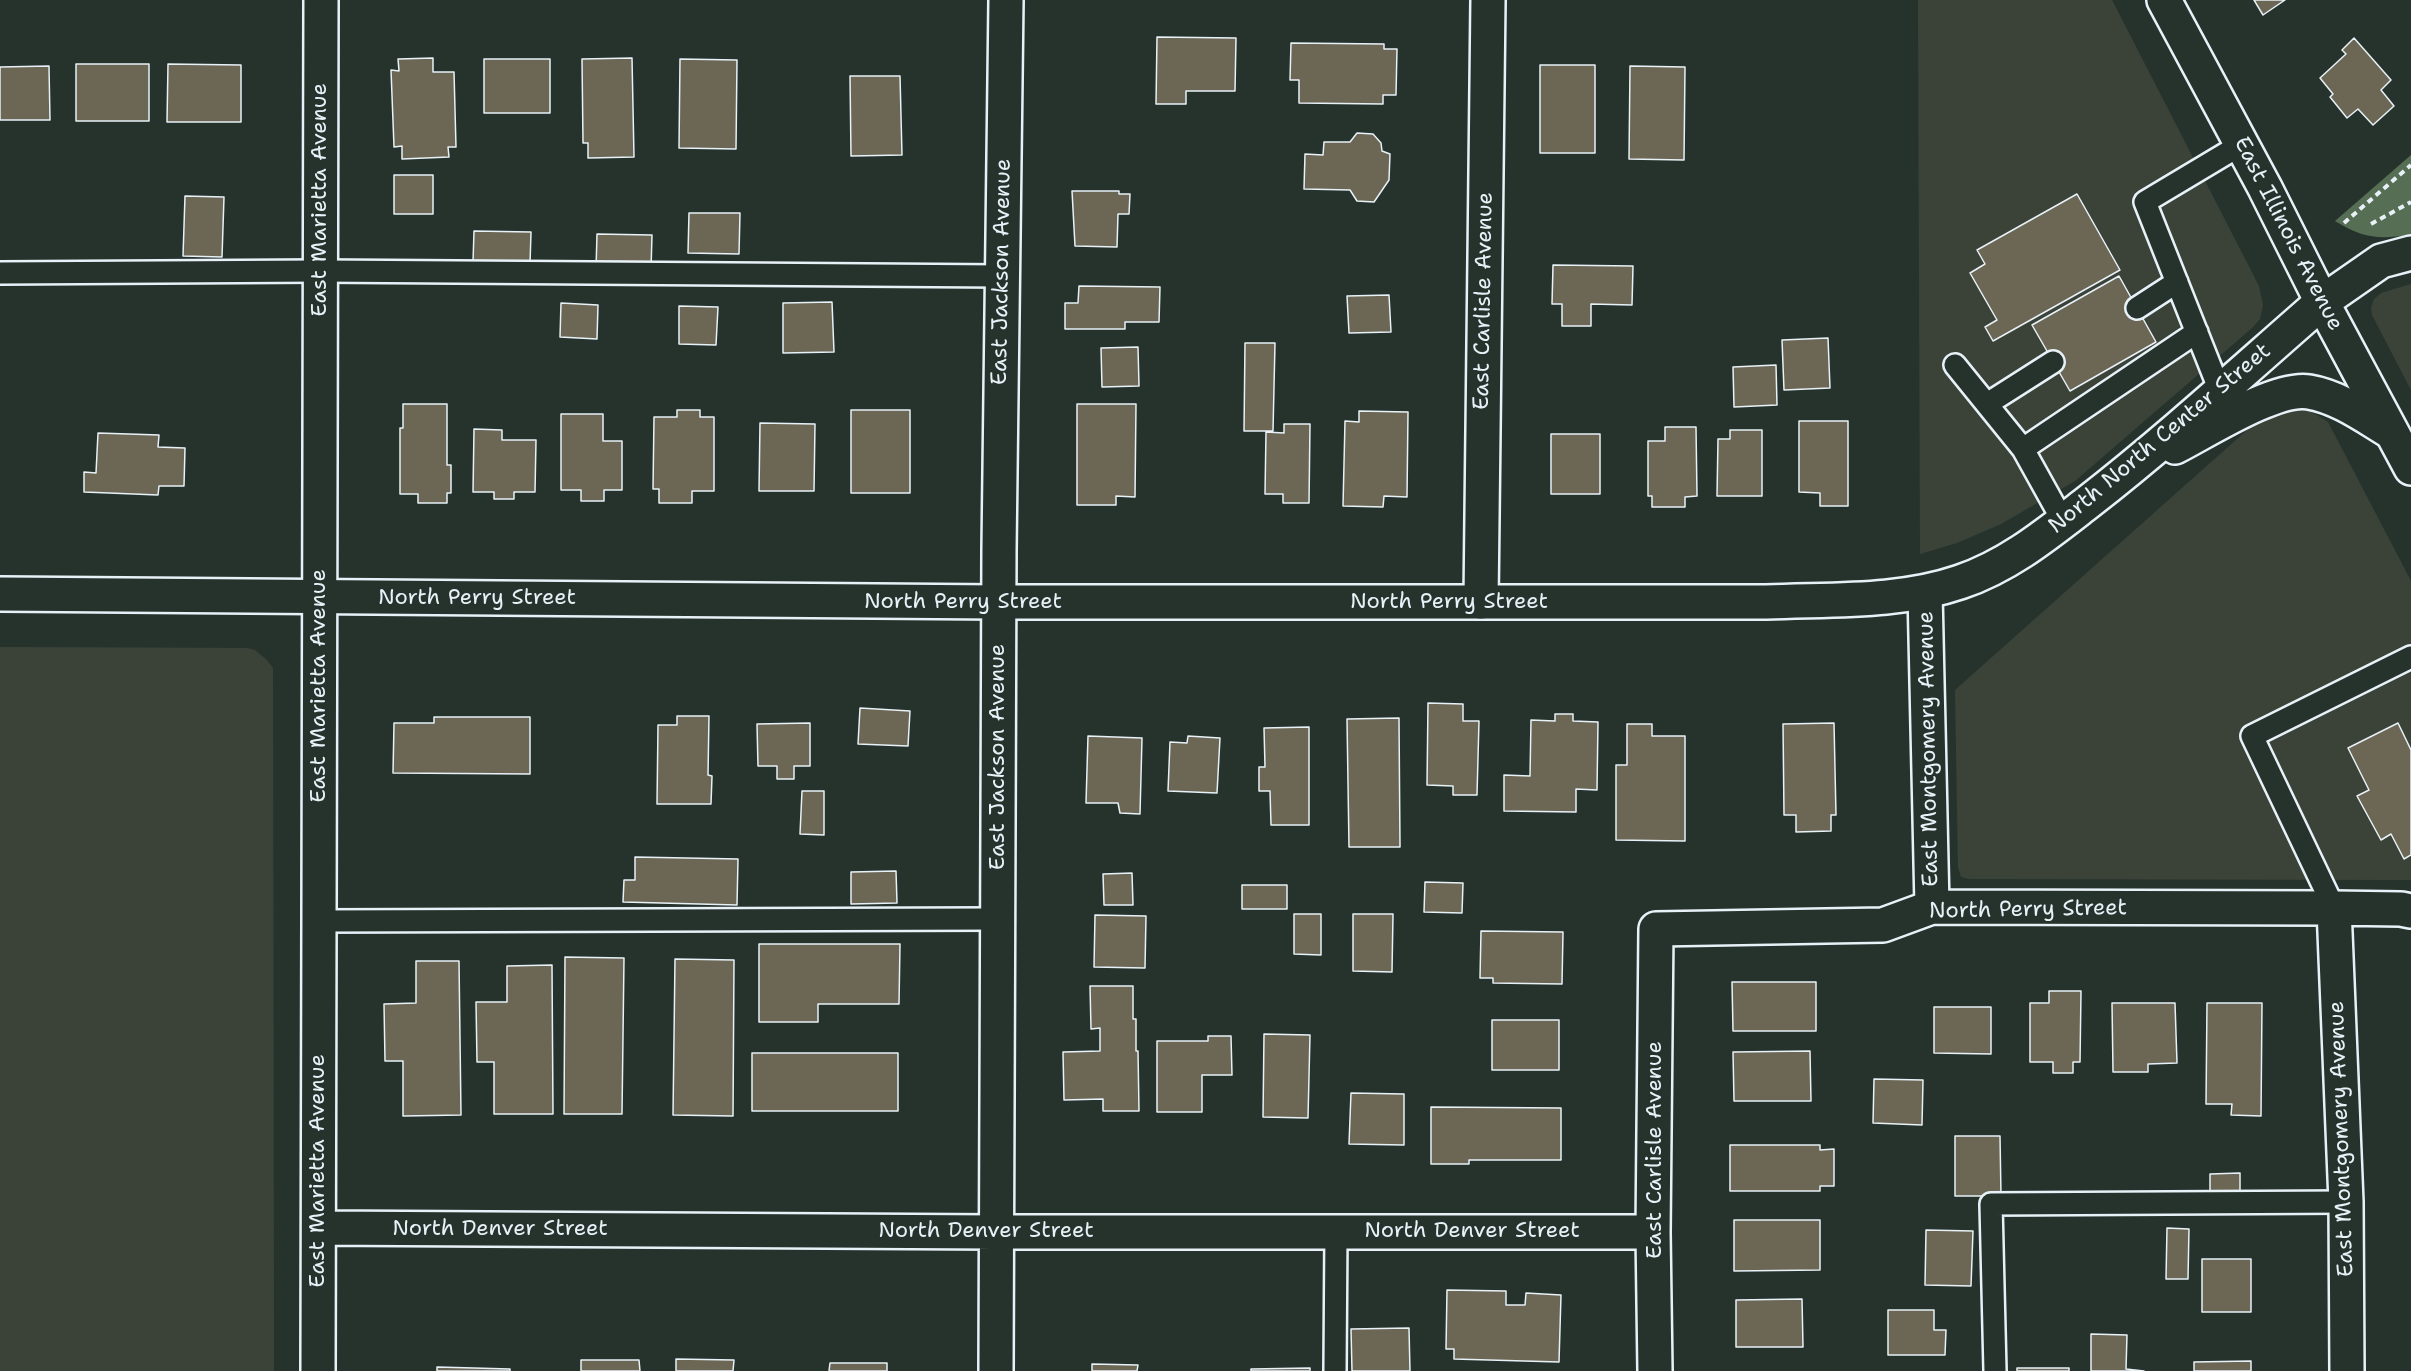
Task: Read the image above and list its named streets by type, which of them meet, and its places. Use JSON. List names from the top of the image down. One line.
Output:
{"streets":{"street":["East Marietta Avenue","East Illinois Avenue","East Jackson Avenue","East Carlisle Avenue","North North Center Street","North Perry Street","East Montgomery Avenue","North Denver Street"]},"crossings":[["East Marietta Avenue","North Perry Street"],["East Marietta Avenue","North Denver Street"],["East Illinois Avenue","North North Center Street"],["East Jackson Avenue","North Perry Street"],["East Jackson Avenue","North Denver Street"],["East Carlisle Avenue","North Perry Street"],["East Carlisle Avenue","North Denver Street"],["North North Center Street","North Perry Street"],["North North Center Street","East Montgomery Avenue"],["North Perry Street","East Montgomery Avenue"]]}
